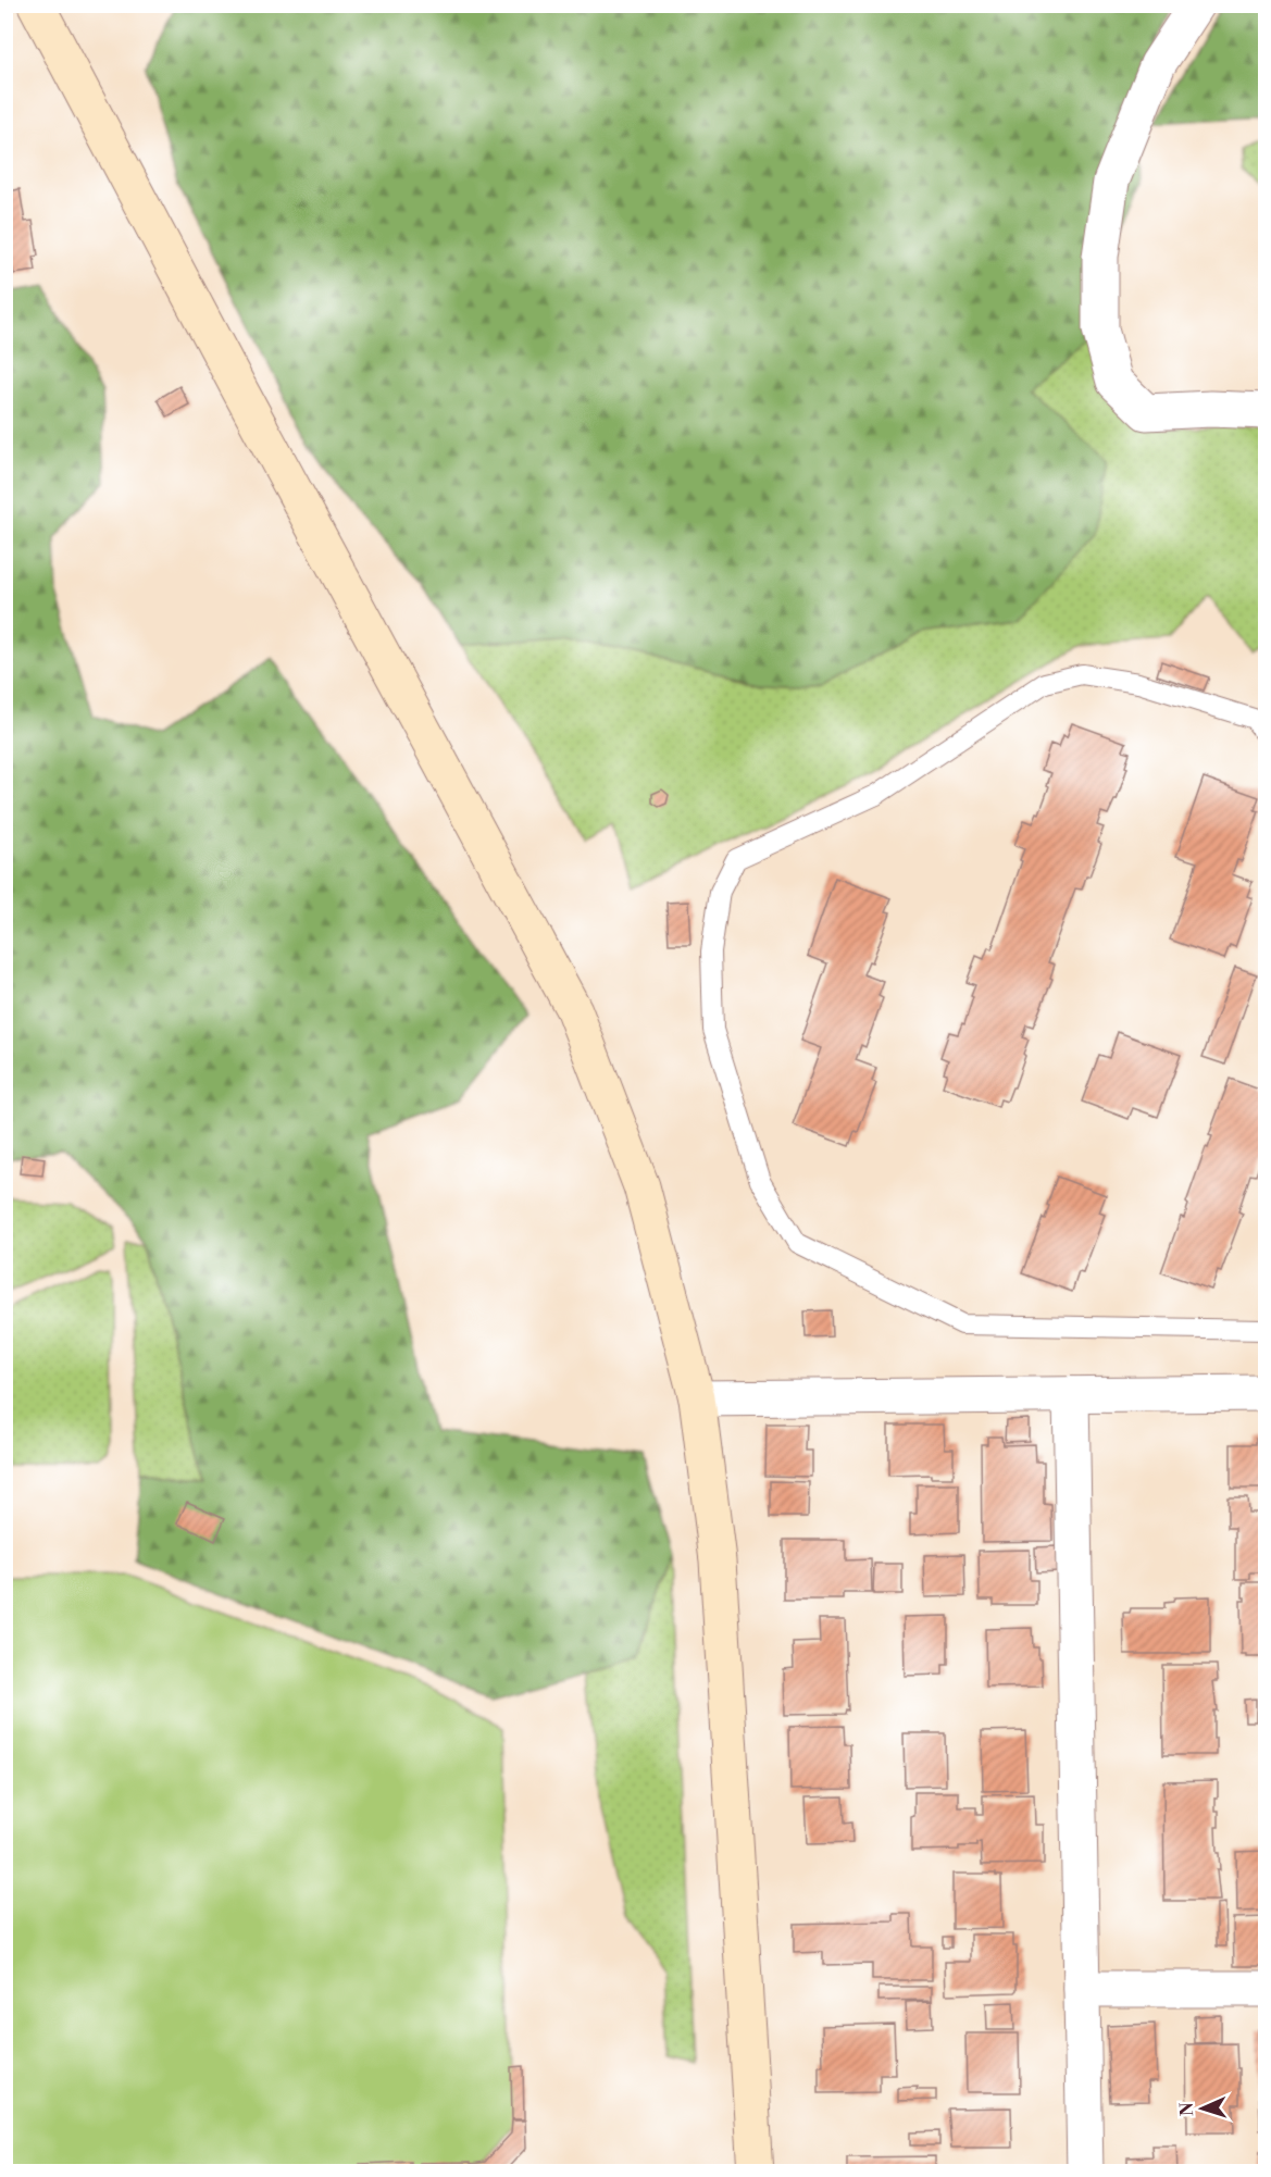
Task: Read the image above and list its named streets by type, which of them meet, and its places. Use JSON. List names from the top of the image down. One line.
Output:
{"north":"left"}
